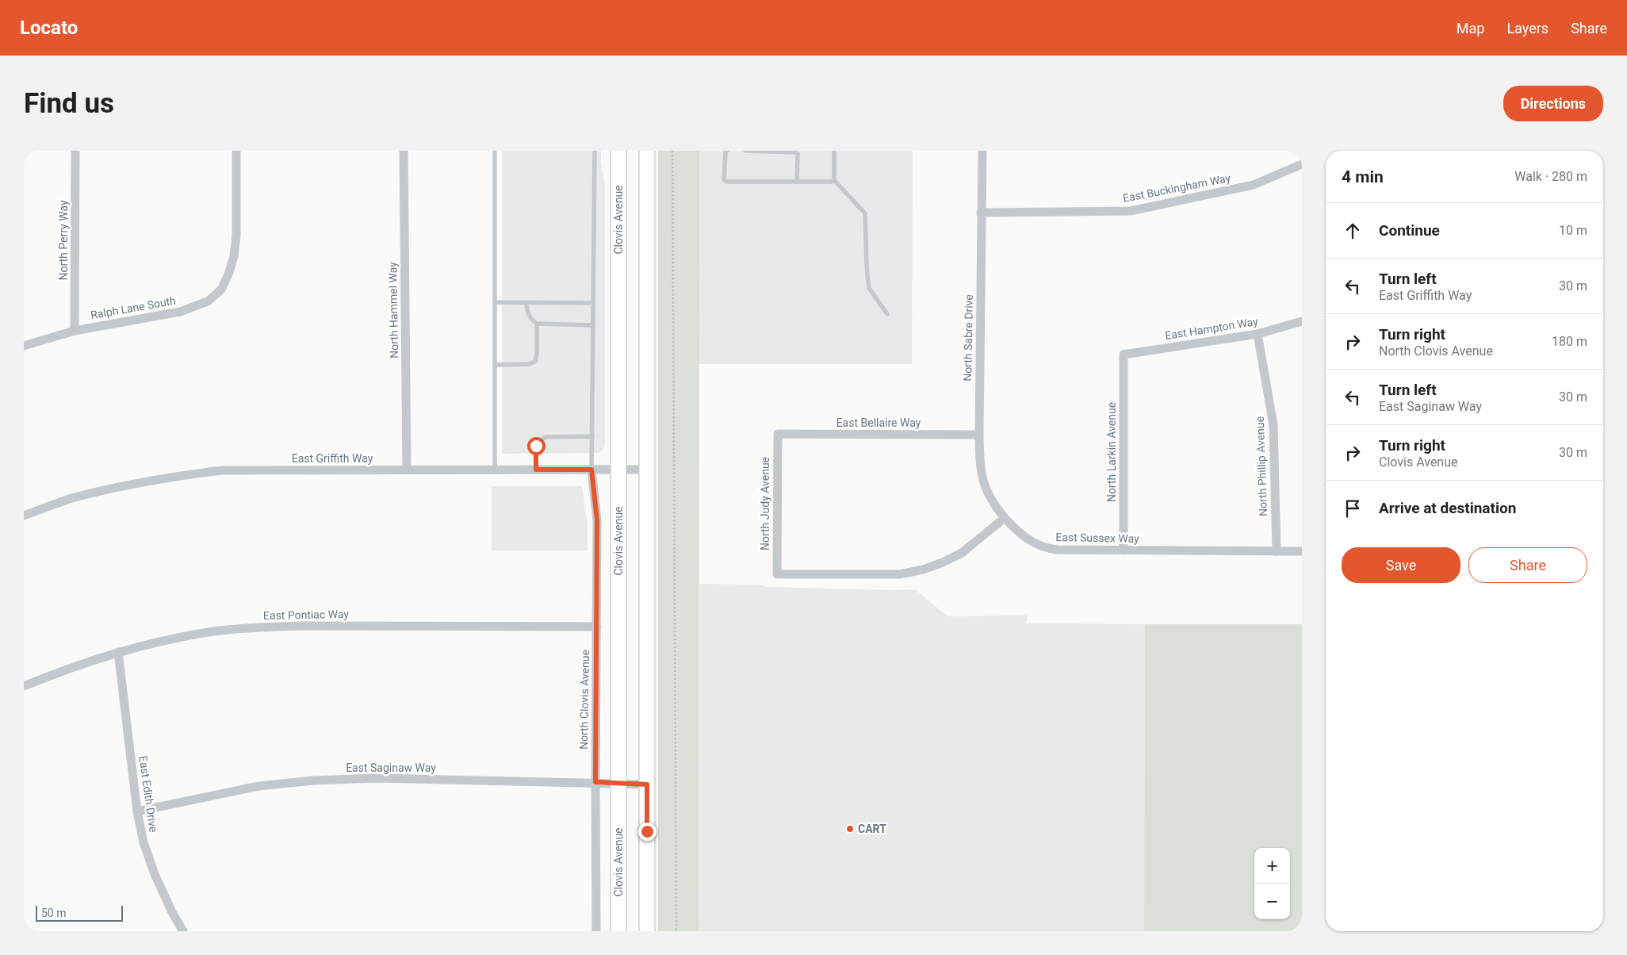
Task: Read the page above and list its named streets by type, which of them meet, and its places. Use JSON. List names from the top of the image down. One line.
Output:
{"streets":{"main road":["Clovis Avenue"],"street":["East Buckingham Way","North Perry Way","Ralph Lane South","North Hammel Way","East Hampton Way","North Sabre Drive","East Bellaire Way","North Larkin Avenue","East Griffith Way","North Phillip Avenue","North Judy Avenue","East Sussex Way","East Pontiac Way","North Clovis Avenue","East Saginaw Way","East Edith Drive"]},"crossings":[["East Buckingham Way","North Sabre Drive"],["Clovis Avenue","East Griffith Way"],["Clovis Avenue","East Saginaw Way"],["North Perry Way","Ralph Lane South"],["North Hammel Way","East Griffith Way"],["East Hampton Way","North Larkin Avenue"],["East Hampton Way","North Phillip Avenue"],["North Sabre Drive","East Bellaire Way"],["North Sabre Drive","North Judy Avenue"],["North Sabre Drive","East Sussex Way"],["East Bellaire Way","North Judy Avenue"],["North Larkin Avenue","East Sussex Way"],["East Griffith Way","North Clovis Avenue"],["North Phillip Avenue","East Sussex Way"],["North Judy Avenue","East Sussex Way"],["East Pontiac Way","North Clovis Avenue"],["East Pontiac Way","East Edith Drive"],["North Clovis Avenue","East Saginaw Way"],["East Saginaw Way","East Edith Drive"]],"places":["CART"],"scale_bar":"50 m","page":{"header":"Locato","nav":["Map","Layers","Share"],"buttons":["Directions",["Save","Share"]],"title":"Find us","heading":["4 min","Walk · 280 m"],"list":[["Continue","10 m"],["Turn left","East Griffith Way","30 m"],["Turn right","North Clovis Avenue","180 m"],["Turn left","East Saginaw Way","30 m"],["Turn right","Clovis Avenue","30 m"],"Arrive at destination"],"map_buttons":["+","−"],"scale":"50 m"}}
